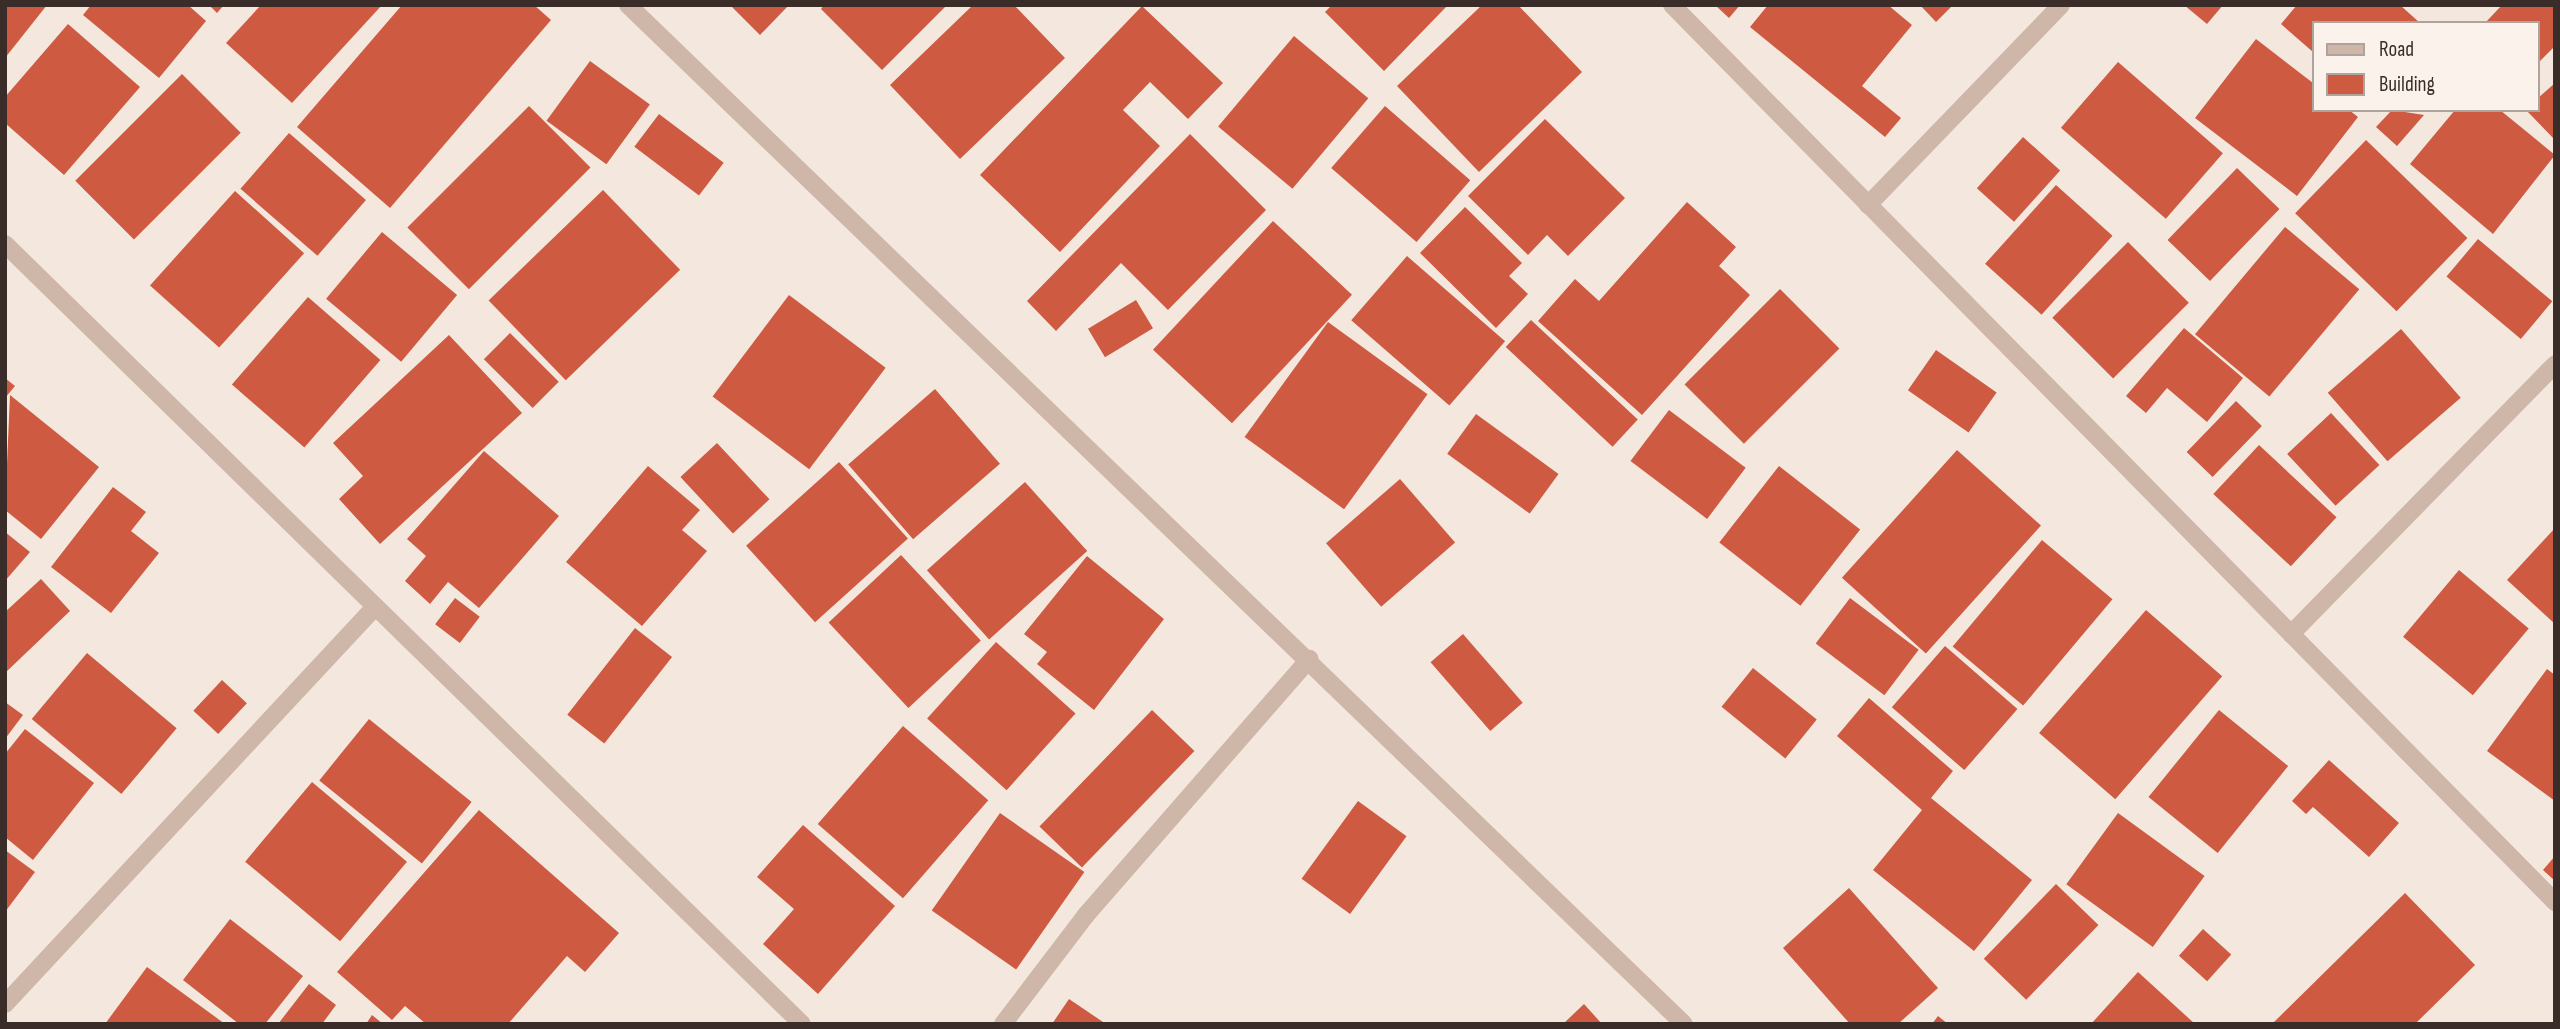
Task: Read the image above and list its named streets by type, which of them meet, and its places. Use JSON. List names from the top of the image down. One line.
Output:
{"legend":["Road","Building"]}
